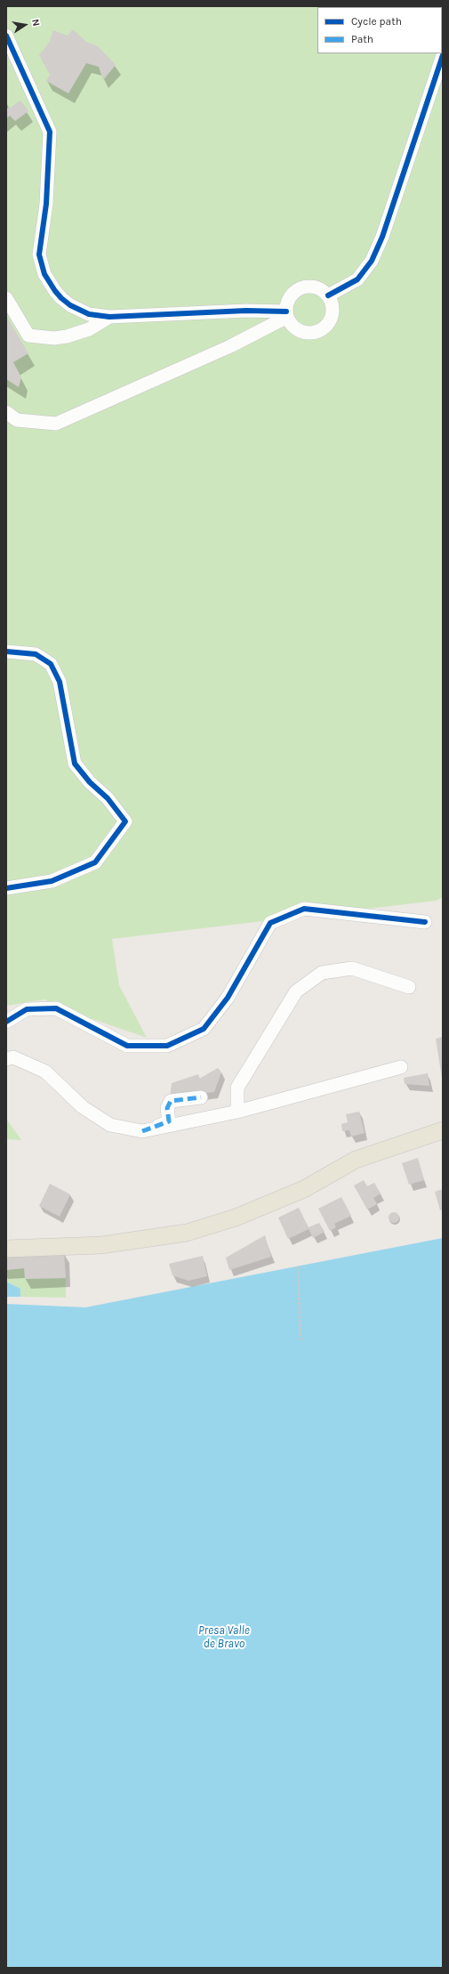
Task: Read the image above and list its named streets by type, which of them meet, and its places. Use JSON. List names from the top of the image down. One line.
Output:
{"water":["Presa Valle de Bravo"],"legend":["Cycle path","Path"],"north":"right"}
